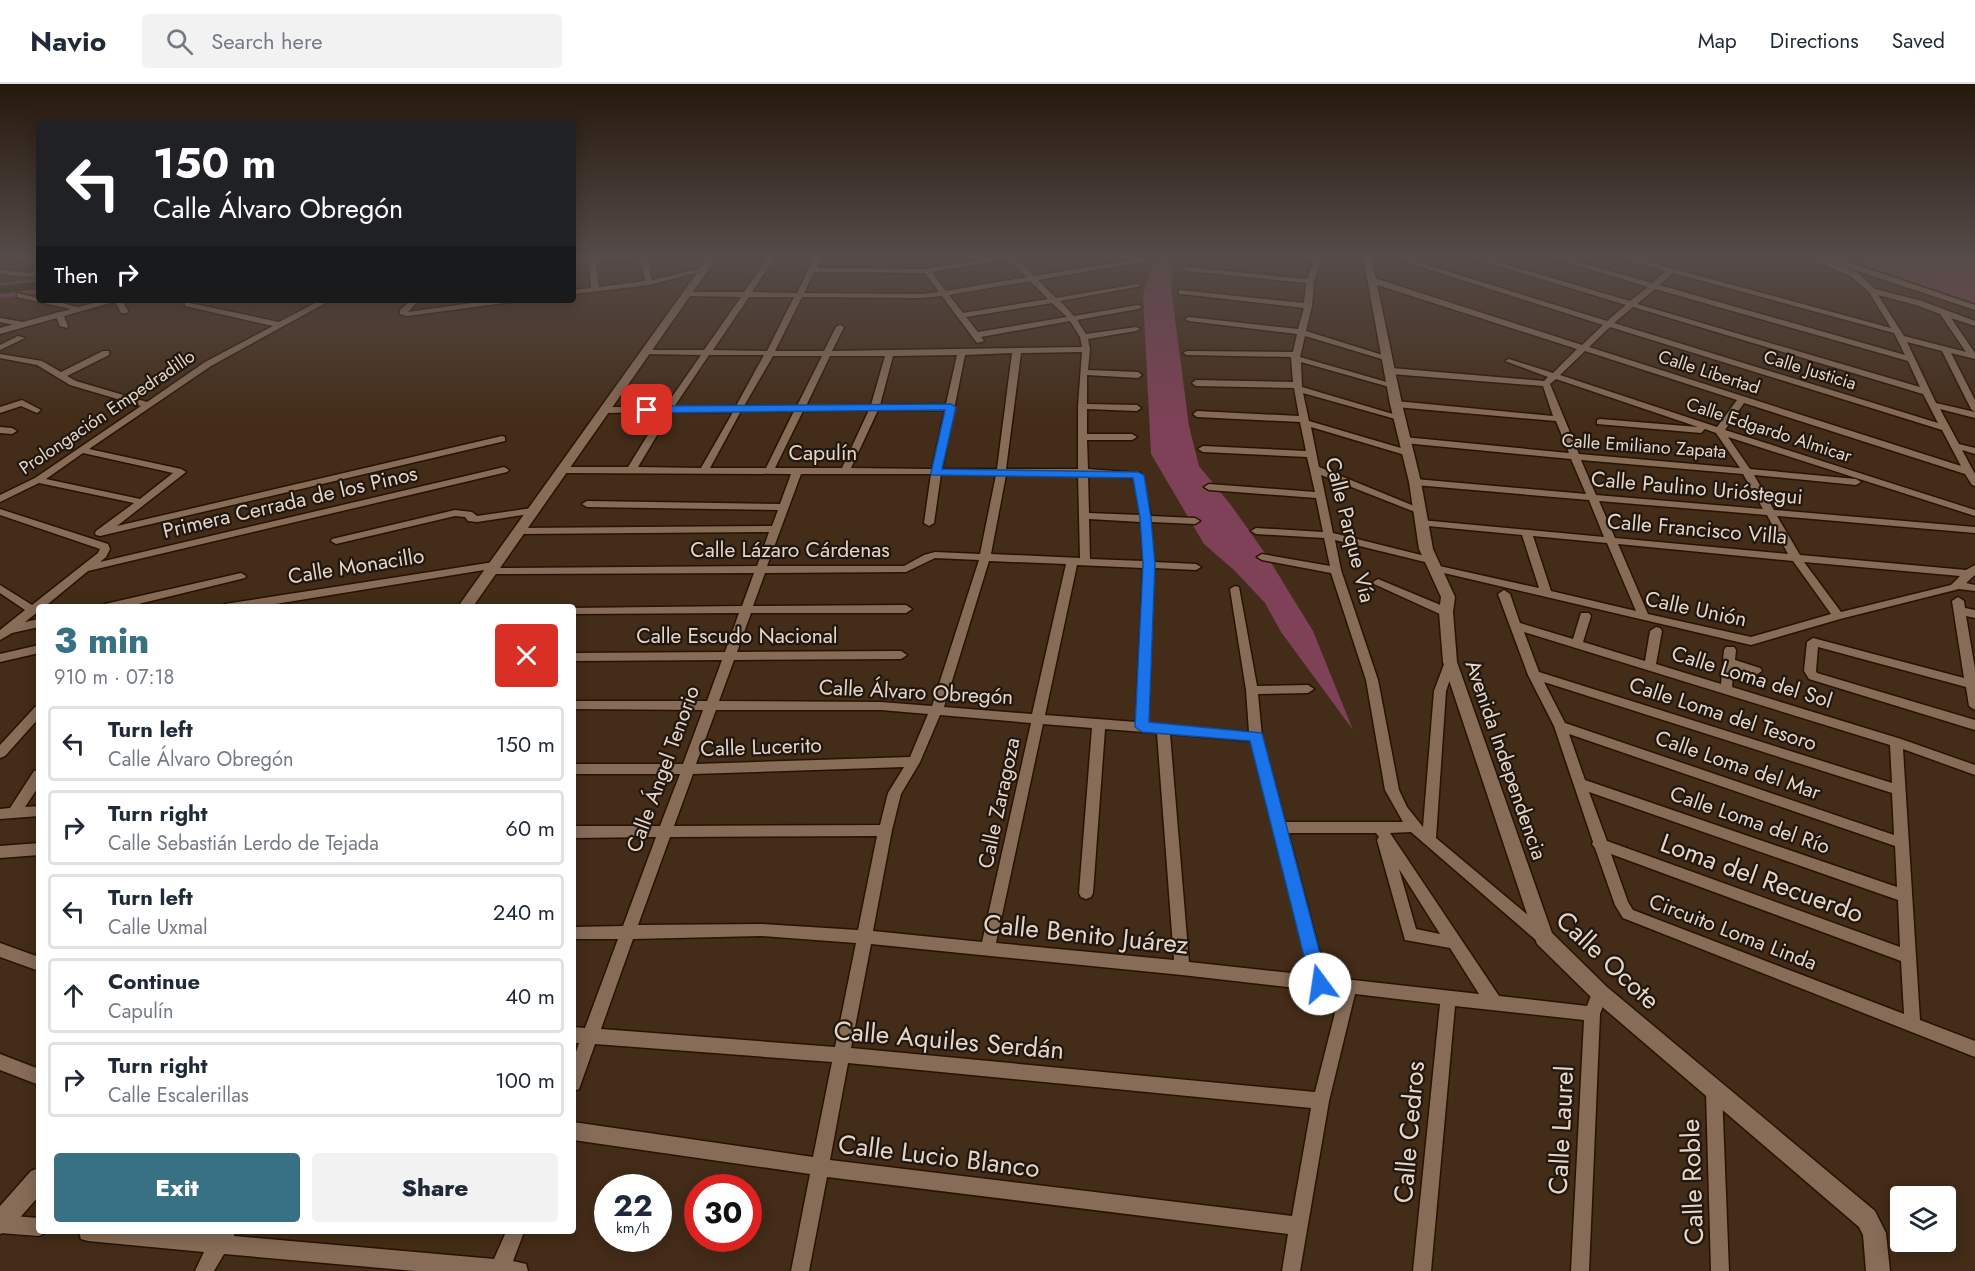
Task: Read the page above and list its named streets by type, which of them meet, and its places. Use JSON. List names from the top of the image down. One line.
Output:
{"streets":{"street":["Calle Justicia","Calle Libertad","Prolongación Empedradillo","Calle Edgardo Almicar","Calle Emiliano Zapata","Capulín","Calle Paulino Urióstegui","Primera Cerrada de los Pinos","Calle Francisco Villa","Calle Parque Vía","Calle Lázaro Cárdenas","Calle Monacillo","Calle Unión","Calle Escudo Nacional","Calle Loma del Sol","Calle Álvaro Obregón","Calle Loma del Tesoro","Calle Lucerito","Avenida Independencia","Calle Loma del Mar","Calle Ángel Tenorio","Calle Zaragoza","Calle Loma del Río","Loma del Recuerdo","Circuito Loma Linda","Calle Benito Juárez","Calle Ocote","Calle Aquiles Serdán","Calle Laurel","Calle Cedros","Calle Lucio Blanco","Calle Roble"]},"crossings":[["Calle Edgardo Almicar","Calle Emiliano Zapata"],["Calle Emiliano Zapata","Calle Parque Vía"],["Calle Emiliano Zapata","Avenida Independencia"],["Capulín","Calle Ángel Tenorio"],["Capulín","Calle Zaragoza"],["Calle Paulino Urióstegui","Avenida Independencia"],["Calle Francisco Villa","Calle Parque Vía"],["Calle Francisco Villa","Calle Unión"],["Calle Francisco Villa","Avenida Independencia"],["Calle Parque Vía","Calle Unión"],["Calle Parque Vía","Calle Ocote"],["Calle Lázaro Cárdenas","Calle Monacillo"],["Calle Lázaro Cárdenas","Calle Ángel Tenorio"],["Calle Lázaro Cárdenas","Calle Zaragoza"],["Calle Unión","Avenida Independencia"],["Calle Escudo Nacional","Calle Ángel Tenorio"],["Calle Loma del Sol","Circuito Loma Linda"],["Calle Álvaro Obregón","Calle Ángel Tenorio"],["Calle Álvaro Obregón","Calle Zaragoza"],["Calle Loma del Tesoro","Circuito Loma Linda"],["Calle Lucerito","Calle Ángel Tenorio"],["Avenida Independencia","Calle Ocote"],["Calle Loma del Mar","Circuito Loma Linda"],["Calle Ángel Tenorio","Calle Benito Juárez"],["Calle Ángel Tenorio","Calle Aquiles Serdán"],["Calle Zaragoza","Calle Benito Juárez"],["Calle Loma del Río","Circuito Loma Linda"],["Loma del Recuerdo","Circuito Loma Linda"],["Calle Benito Juárez","Calle Laurel"],["Calle Benito Juárez","Calle Cedros"],["Calle Ocote","Calle Laurel"],["Calle Ocote","Calle Roble"]],"page":{"header":"Navio","search":"Search here","nav":["Map","Directions","Saved"],"turn":["150 m","Calle Álvaro Obregón"],"then":"Then","heading":["3 min","910 m · 07:18"],"list":[{"name":"Turn left","note":"Calle Álvaro Obregón","value":"150 m"},{"name":"Turn right","note":"Calle Sebastián Lerdo de Tejada","value":"60 m"},{"name":"Turn left","note":"Calle Uxmal","value":"240 m"},{"name":"Continue","note":"Capulín","value":"40 m"},{"name":"Turn right","note":"Calle Escalerillas","value":"100 m"}],"buttons":["Exit","Share"],"speed":"22 km/h","limit":"30"}}
